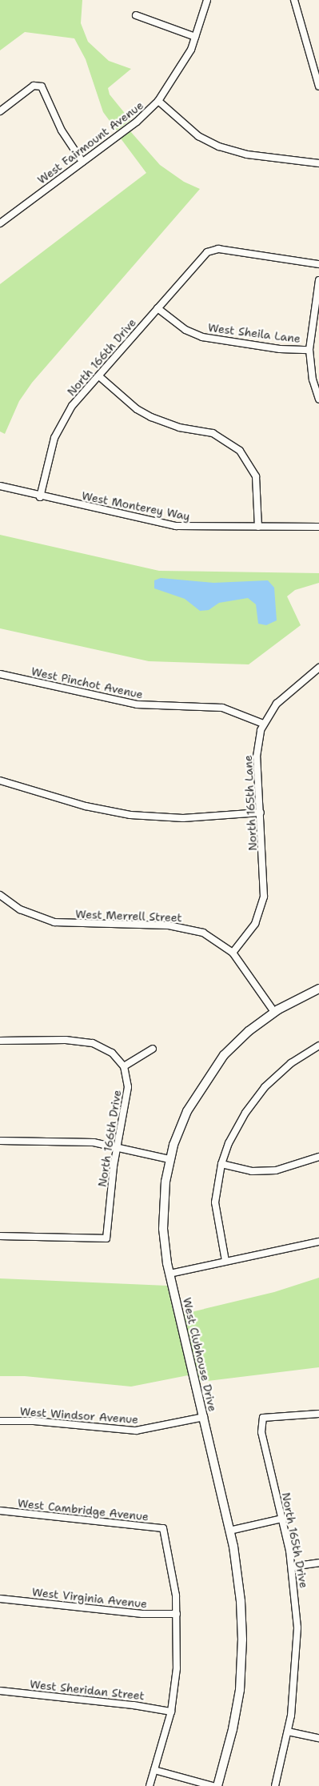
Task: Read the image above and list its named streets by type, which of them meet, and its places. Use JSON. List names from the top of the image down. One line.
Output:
{"streets":{"street":["West Fairmount Avenue","West Sheila Lane","North 166th Drive","West Monterey Way","West Pinchot Avenue","North 165th Lane","West Merrell Street","West Clubhouse Drive","West Windsor Avenue","West Cambridge Avenue","North 165th Drive","West Virginia Avenue","West Sheridan Street"]},"crossings":[["West Sheila Lane","North 166th Drive"],["North 166th Drive","West Monterey Way"],["West Pinchot Avenue","North 165th Lane"],["North 165th Lane","West Merrell Street"],["West Merrell Street","West Clubhouse Drive"],["West Clubhouse Drive","West Windsor Avenue"],["West Cambridge Avenue","West Virginia Avenue"]]}
